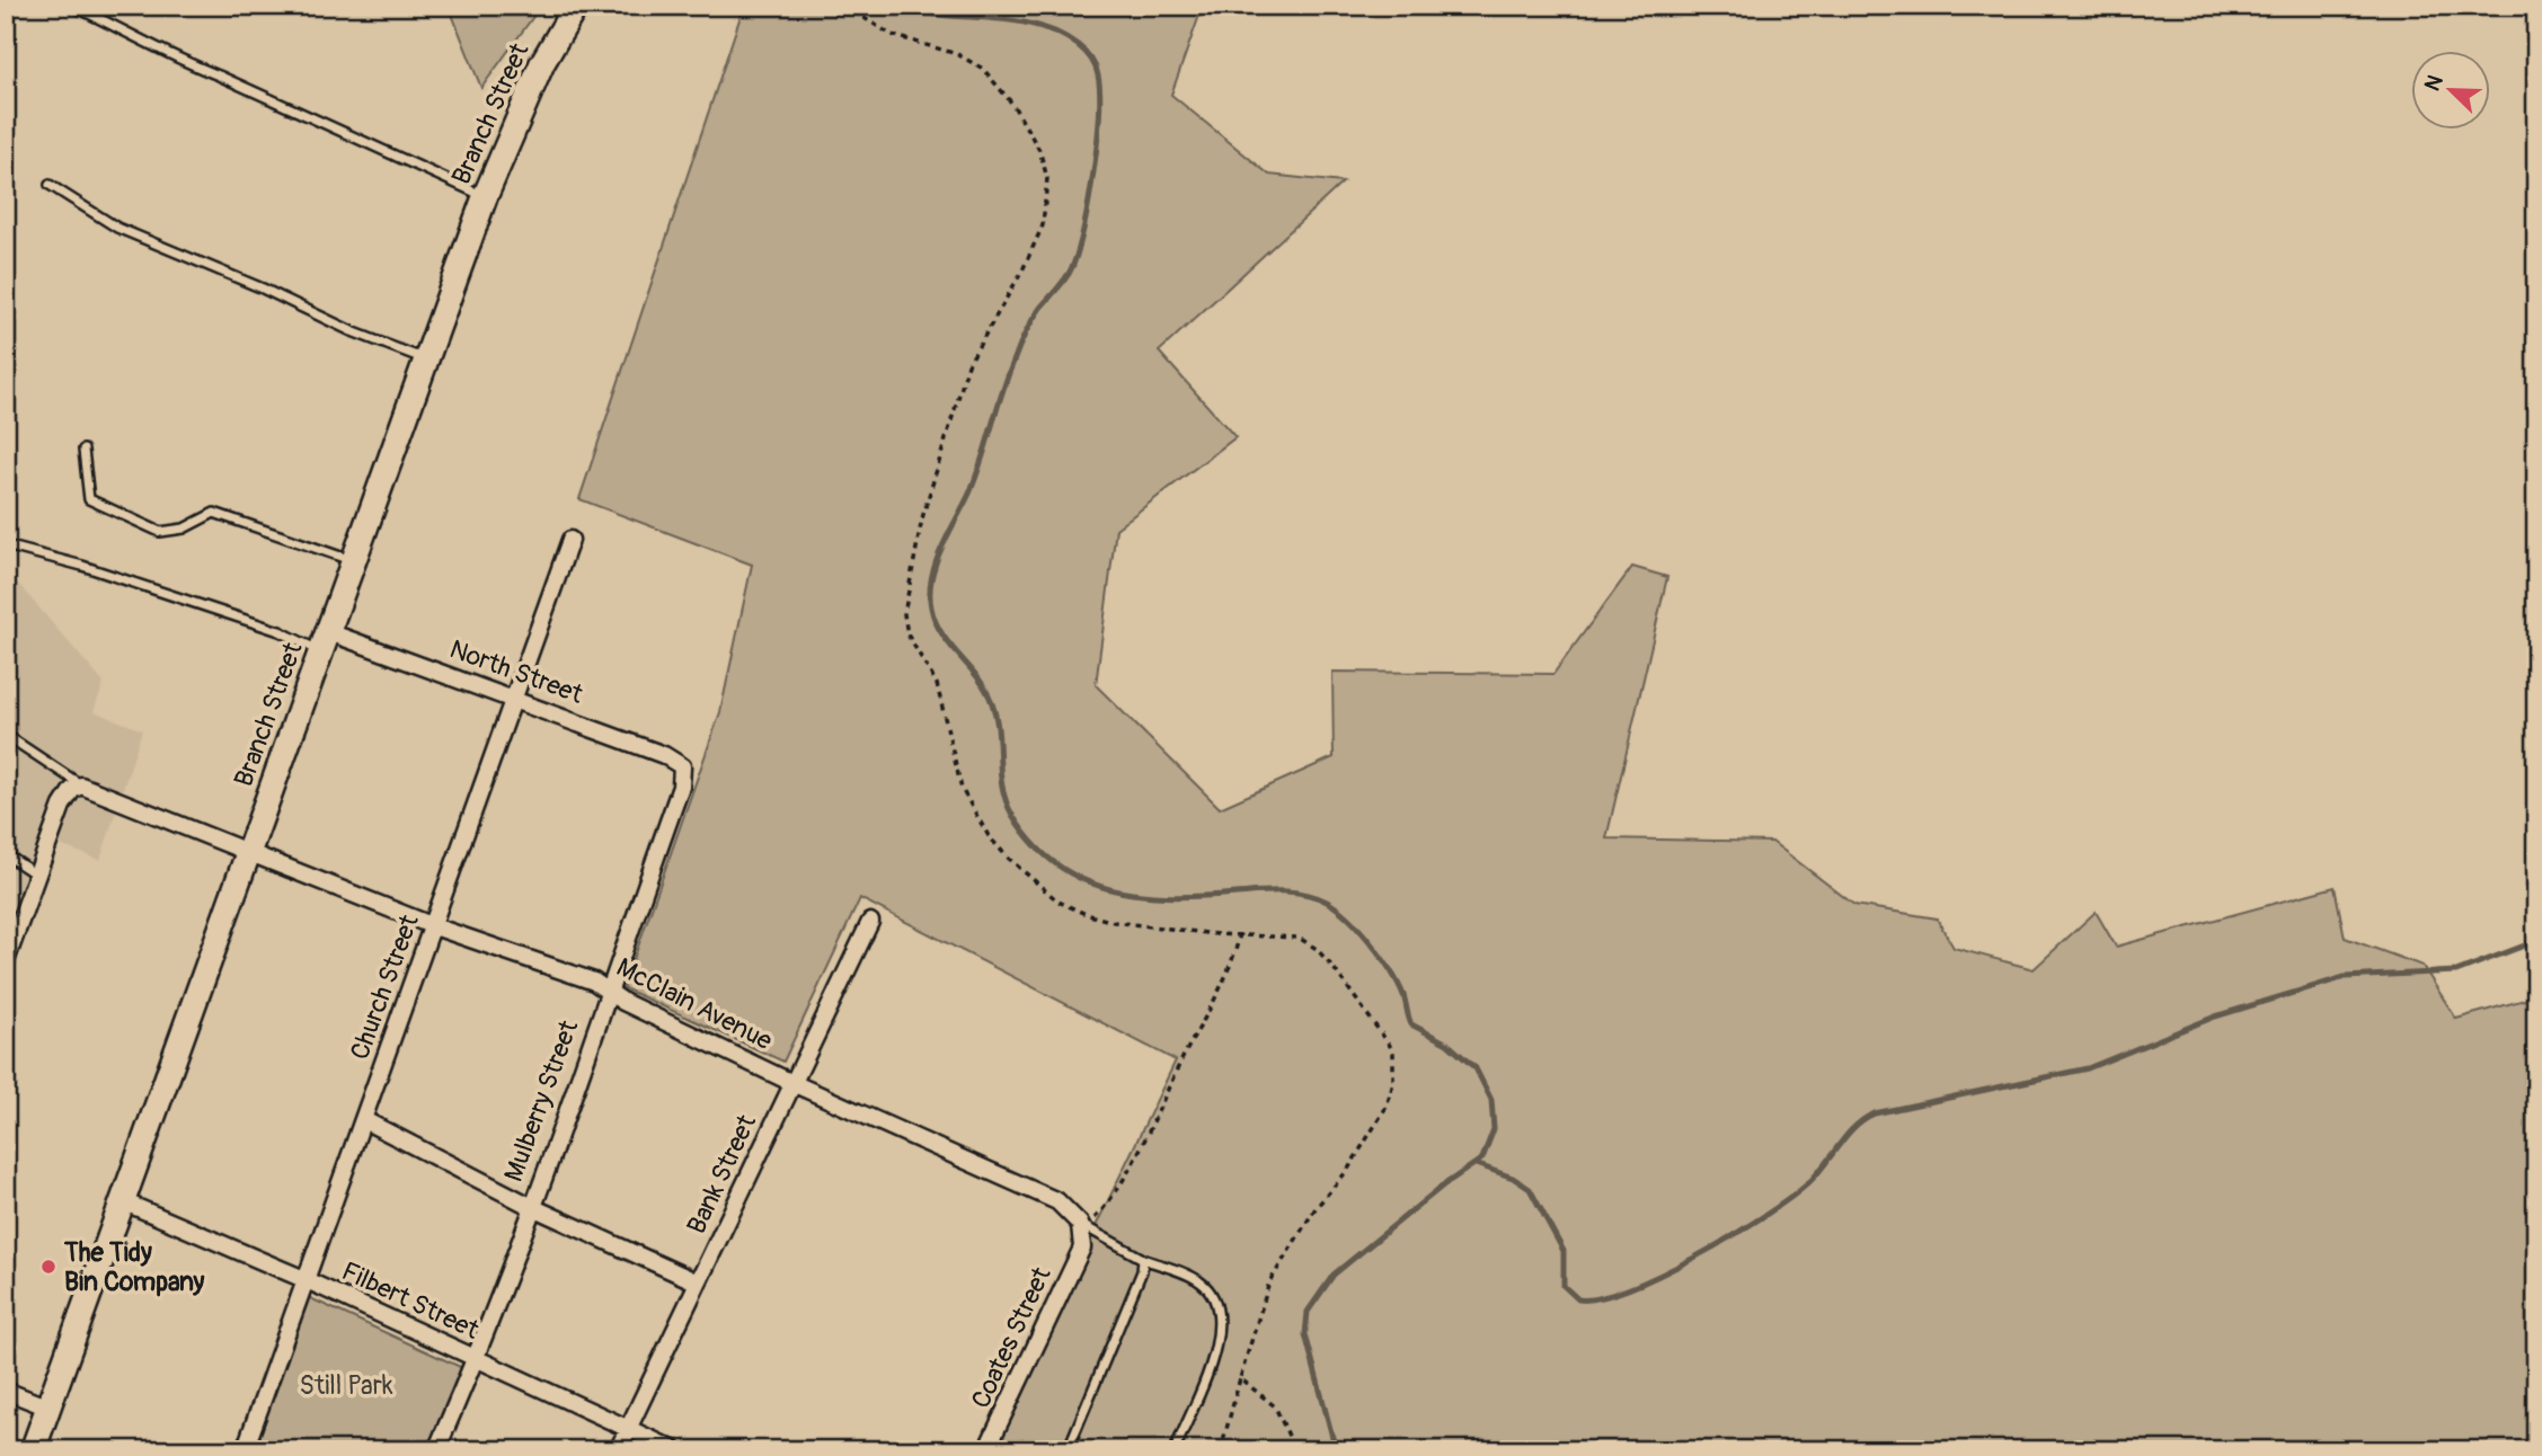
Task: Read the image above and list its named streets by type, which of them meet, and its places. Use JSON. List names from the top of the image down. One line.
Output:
{"streets":{"street":["Branch Street","North Street","Church Street","McClain Avenue","Mulberry Street","Bank Street","Filbert Street","Coates Street"]},"crossings":[["Branch Street","North Street"],["Branch Street","McClain Avenue"],["Branch Street","Filbert Street"],["North Street","Church Street"],["North Street","Mulberry Street"],["Church Street","McClain Avenue"],["Church Street","Filbert Street"],["McClain Avenue","Mulberry Street"],["McClain Avenue","Bank Street"],["McClain Avenue","Coates Street"],["Mulberry Street","Filbert Street"],["Bank Street","Filbert Street"]],"parks":["Still Park"],"places":["The Tidy Bin Company"],"north":"top left"}
